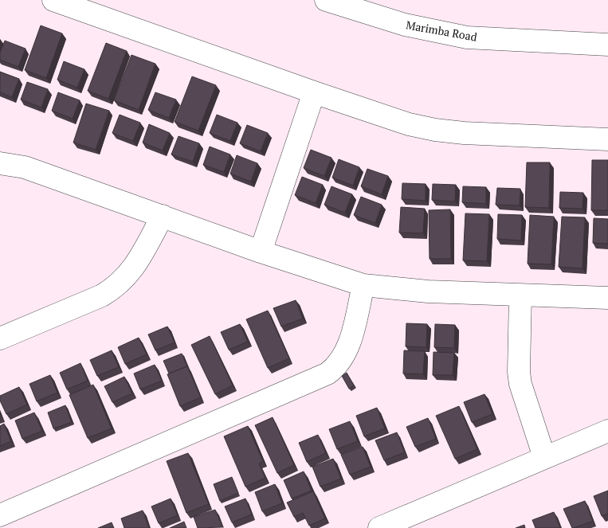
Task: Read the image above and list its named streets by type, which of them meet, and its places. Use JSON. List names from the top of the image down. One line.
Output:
{"streets":{"street":["Marimba Road"]}}
